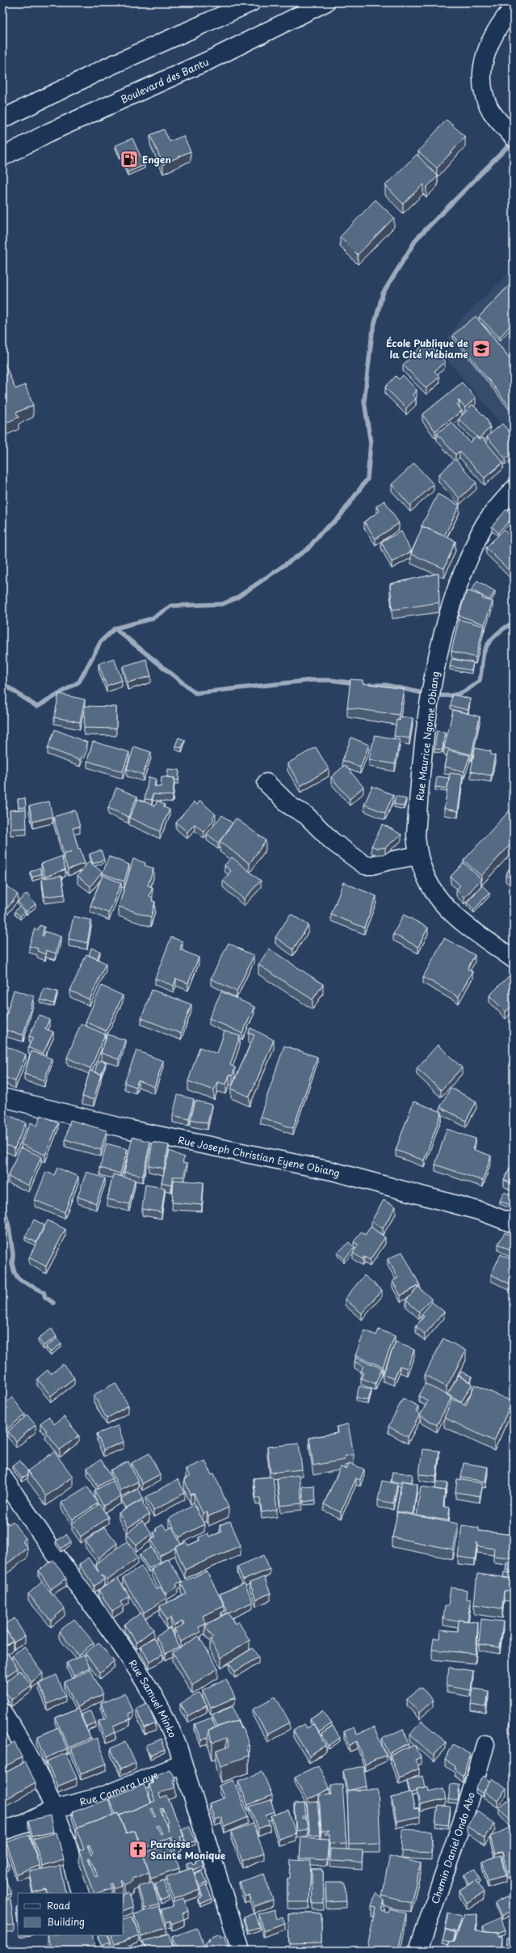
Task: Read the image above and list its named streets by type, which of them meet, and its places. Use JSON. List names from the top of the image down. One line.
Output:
{"streets":{"main road":["Boulevard des Bantu","Rue Maurice Ngome Obiang","Rue Joseph Christian Eyene Obiang","Rue Samuel Minko","Rue Camara Laye","Chemin Daniel Ondo Abo"]},"crossings":[["Rue Samuel Minko","Rue Camara Laye"]],"places":{"fuel station":["Engen"],"school or university":["École Publique de la Cité Mébiame"],"church":["Paroisse Sainte Monique"]},"legend":["Road","Building"]}
